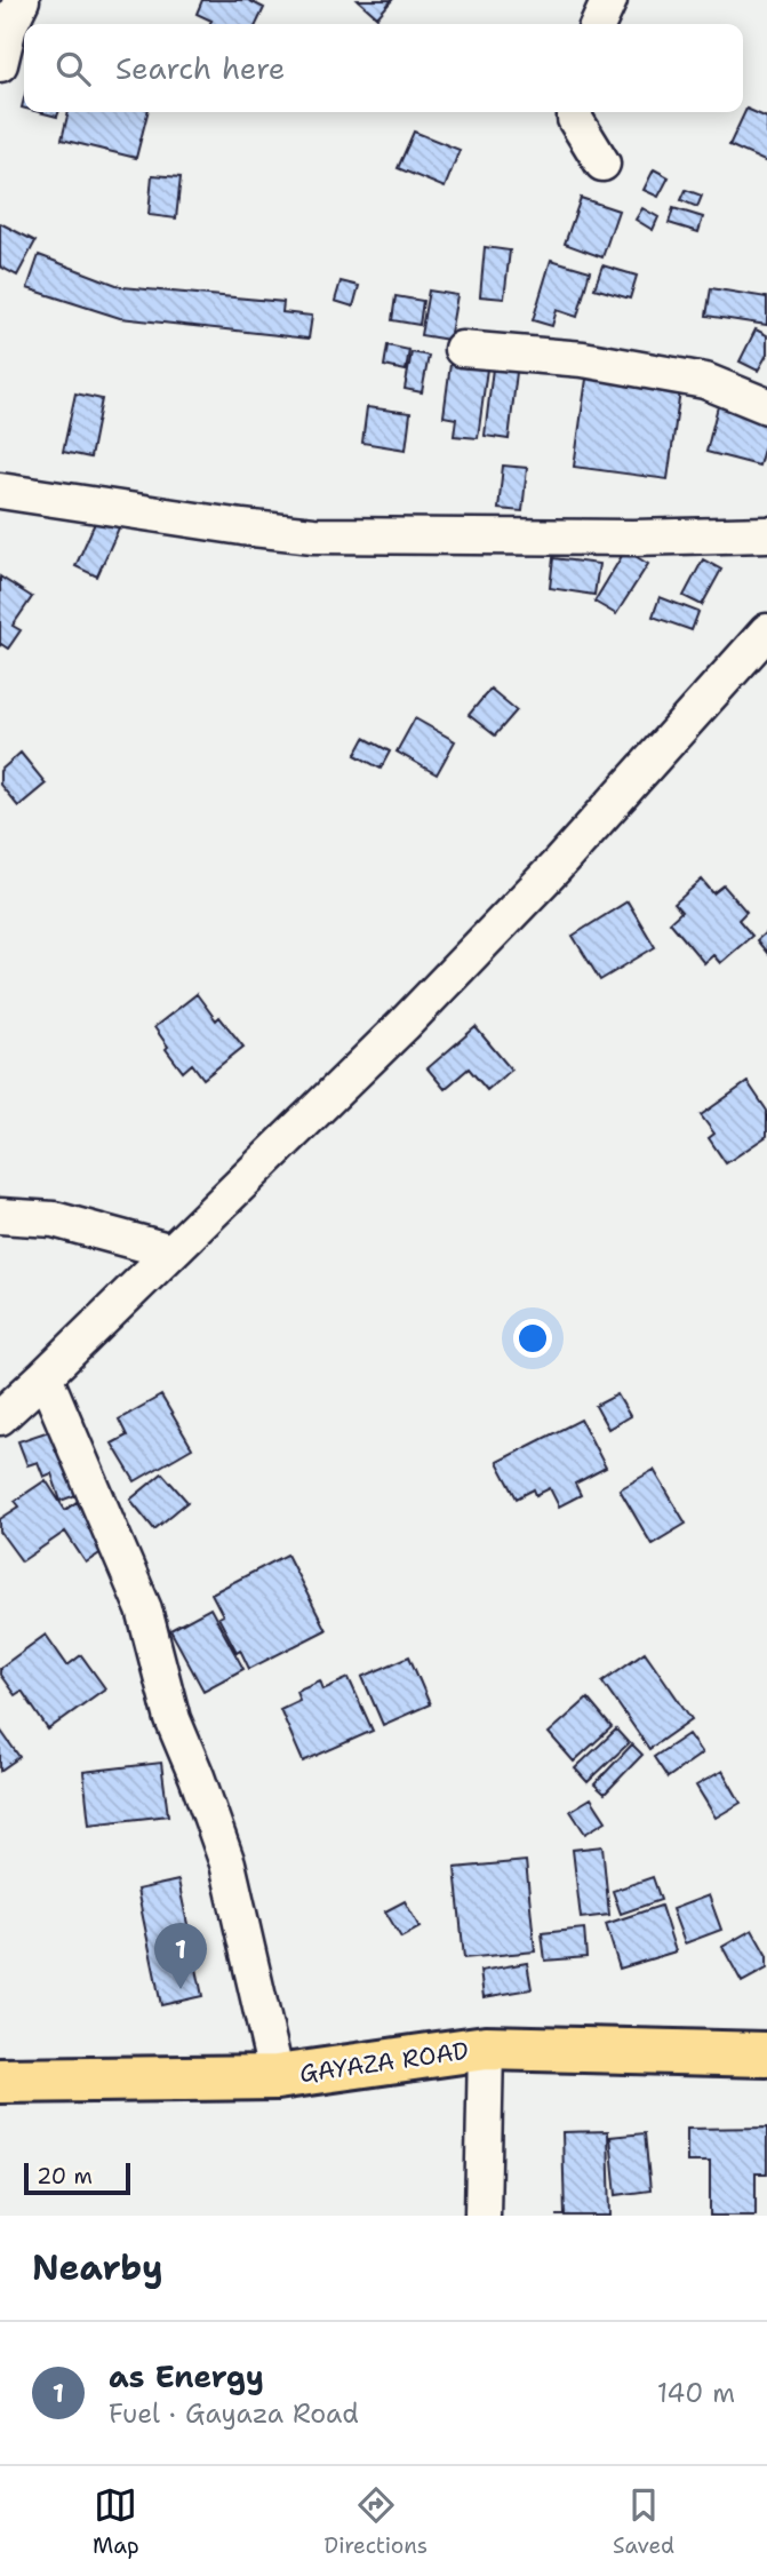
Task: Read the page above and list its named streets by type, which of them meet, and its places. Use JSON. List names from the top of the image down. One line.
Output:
{"streets":{"main road":["GAYAZA ROAD"]},"scale_bar":"20 m","page":{"search":"Search here","pins":"1","scale":"20 m","heading":"Nearby","list":[{"mark":"1","name":"as Energy","note":"Fuel · Gayaza Road","value":"140 m"}],"nav":["Map","Directions","Saved"]}}
